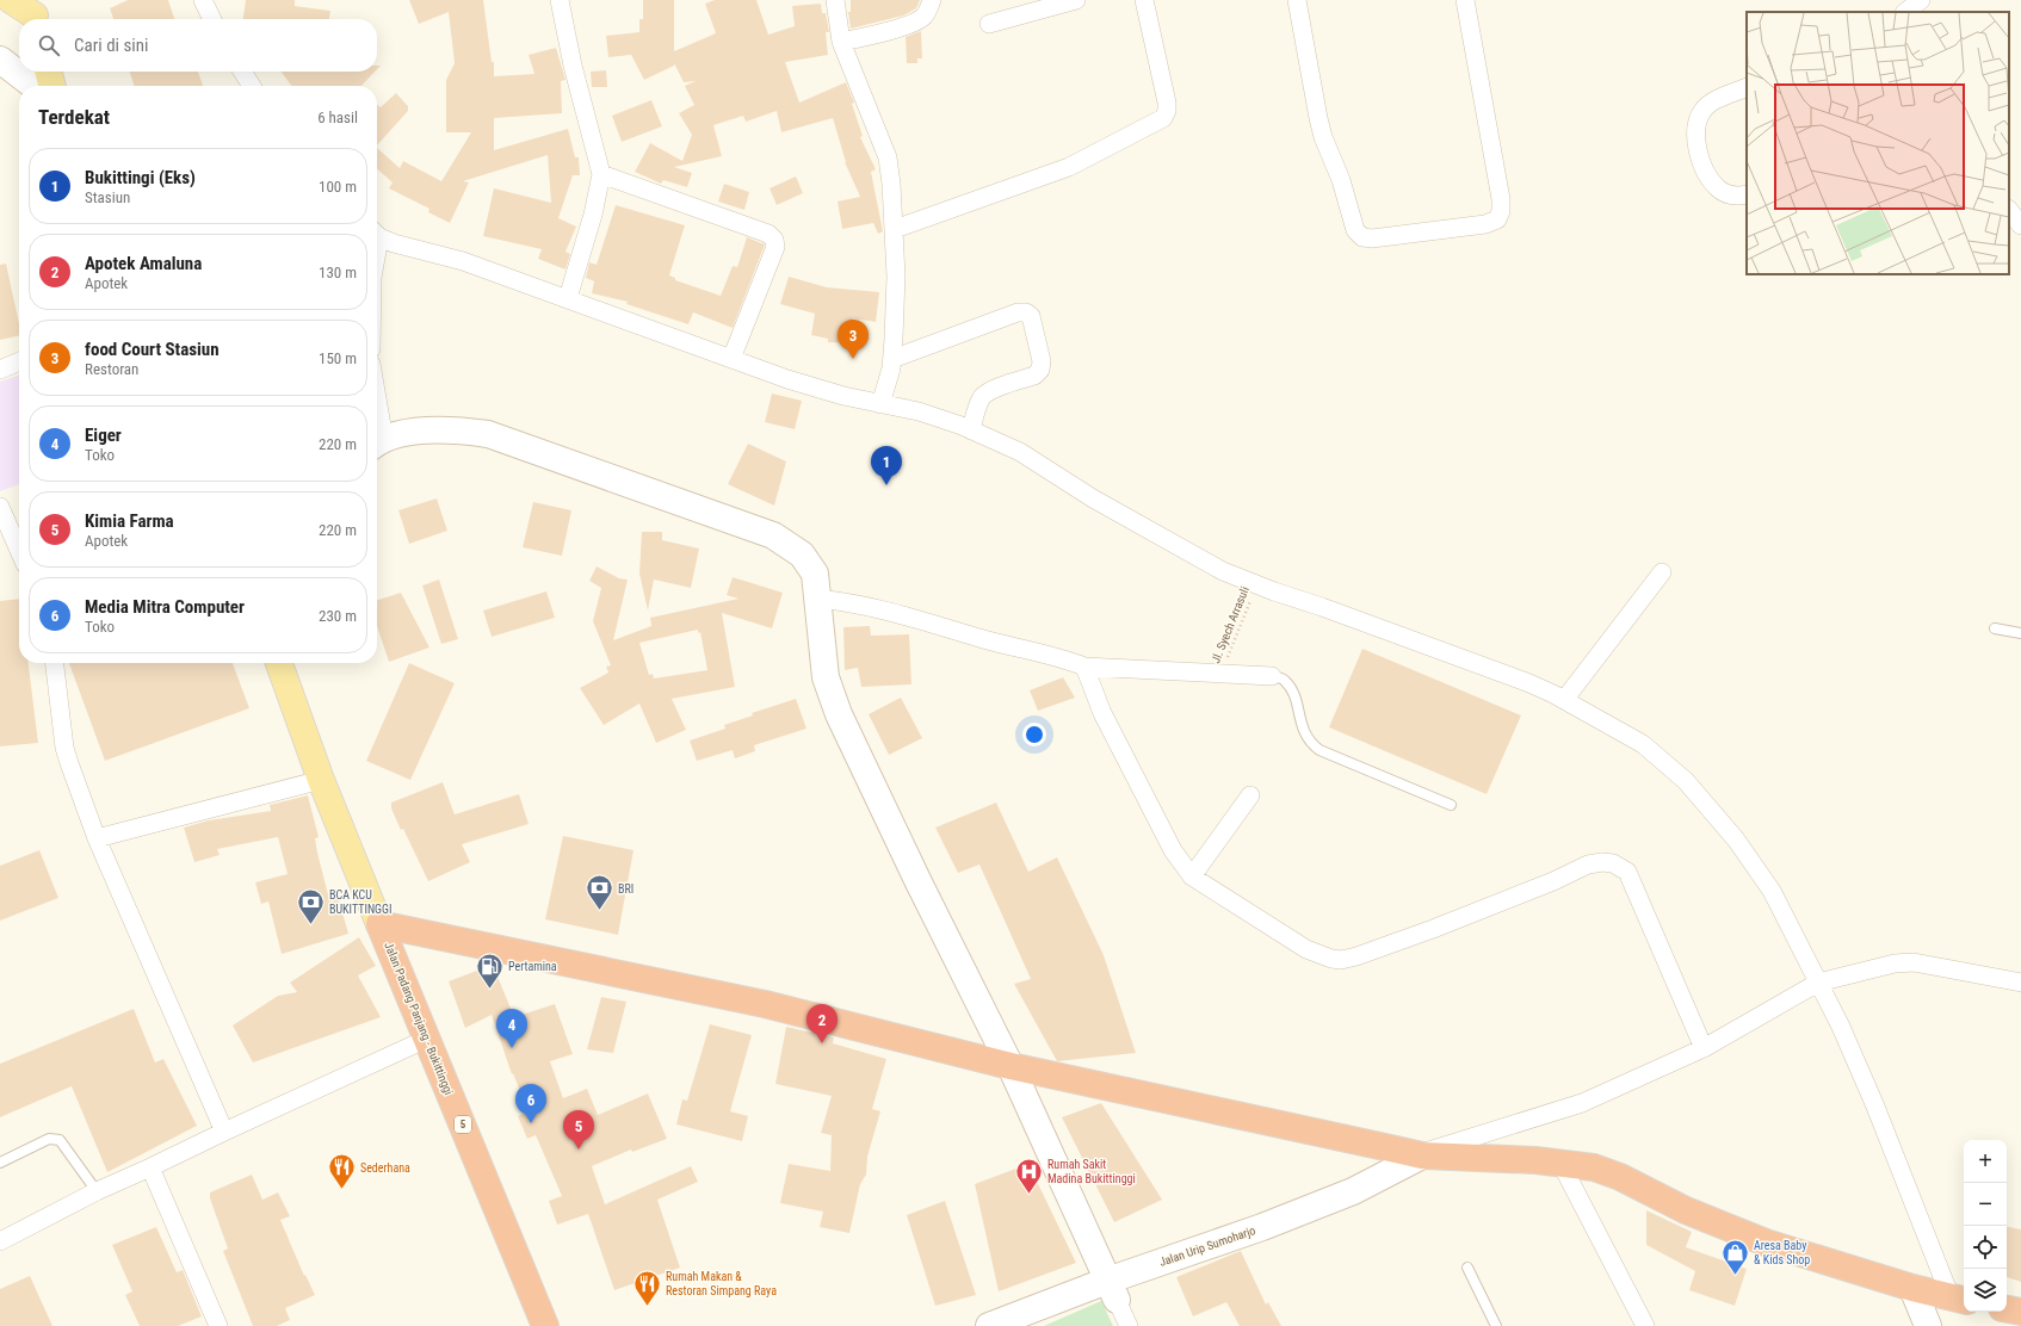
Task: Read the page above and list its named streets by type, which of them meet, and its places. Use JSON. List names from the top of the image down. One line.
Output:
{"streets":{"highway":["Jalan Padang Panjang - Bukittinggi","5"],"street":["Jalan Urip Sumoharjo"],"path":["Jl. Syech Arrasuli"]},"places":{"bank":["BRI","BCA KCU BUKITTINGGI"],"fuel station":["Pertamina"],"restaurant":["Sederhana","Rumah Makan & Restoran Simpang Raya"],"hospital":["Rumah Sakit Madina Bukittinggi"],"shop":["Aresa Baby & Kids Shop"]},"page":{"search":"Cari di sini","heading":["Terdekat","6 hasil"],"list":[{"mark":"1","name":"Bukittingi (Eks)","note":"Stasiun","value":"100 m"},{"mark":"2","name":"Apotek Amaluna","note":"Apotek","value":"130 m"},{"mark":"3","name":"food Court Stasiun","note":"Restoran","value":"150 m"},{"mark":"4","name":"Eiger","note":"Toko","value":"220 m"},{"mark":"5","name":"Kimia Farma","note":"Apotek","value":"220 m"},{"mark":"6","name":"Media Mitra Computer","note":"Toko","value":"230 m"}],"pins":["3","1","2","4","6","5"],"map_buttons":["+","−"]}}
